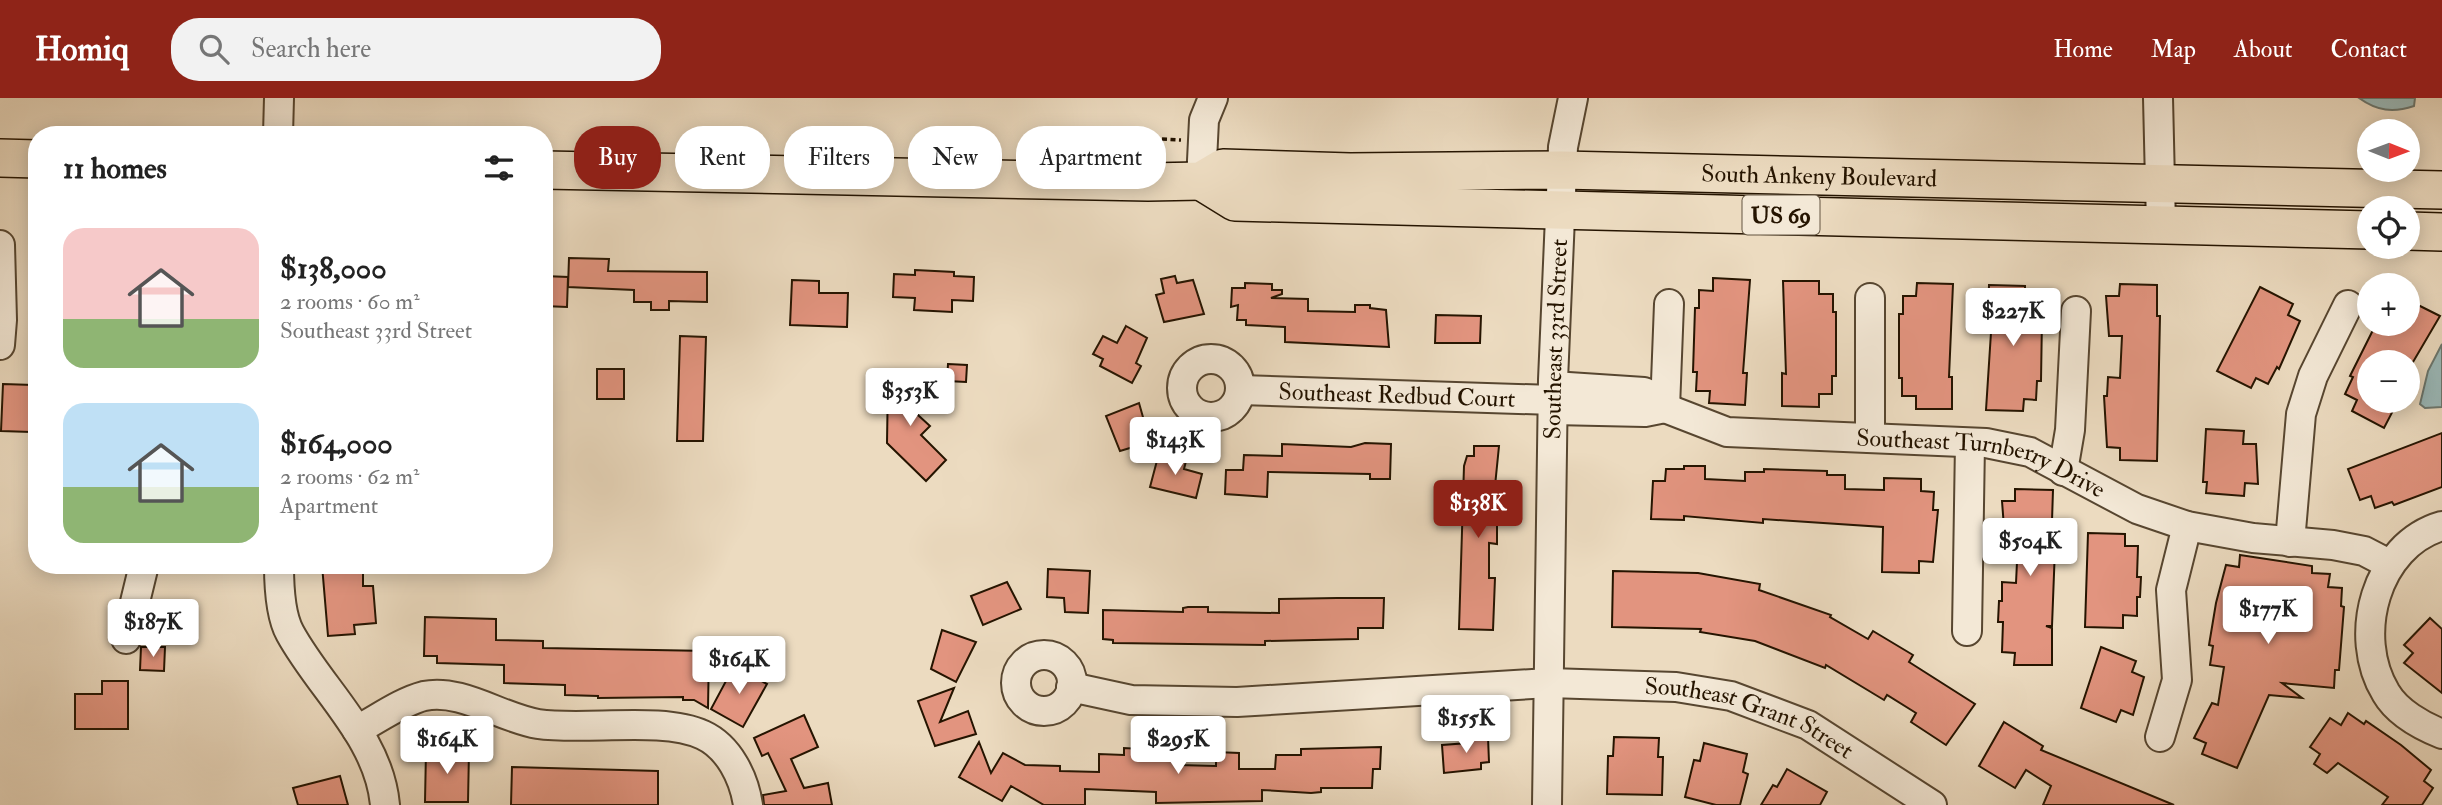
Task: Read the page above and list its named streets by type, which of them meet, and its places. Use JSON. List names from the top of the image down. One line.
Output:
{"streets":{"main road":["South Ankeny Boulevard","US 69"],"street":["Southeast 33rd Street","Southeast Redbud Court","Southeast Turnberry Drive","Southeast Grant Street"]},"crossings":[["South Ankeny Boulevard","Southeast 33rd Street"],["Southeast 33rd Street","Southeast Redbud Court"],["Southeast 33rd Street","Southeast Turnberry Drive"],["Southeast 33rd Street","Southeast Grant Street"],["Southeast Redbud Court","Southeast Turnberry Drive"]],"north":"right","page":{"header":"Homiq","search":"Search here","nav":["Home","Map","About","Contact"],"map_buttons":["+","−"],"chip":["Buy","Rent","Filters","New","Apartment"],"heading":"11 homes","list":[{"name":"$138,000","note":"2 rooms · 60 m² · Southeast 33rd Street"},{"name":"$164,000","note":"2 rooms · 62 m² · Apartment"}],"price":["$227K","$353K","$143K","$138K","$504K","$177K","$187K","$164K","$155K","$164K","$295K"]}}
